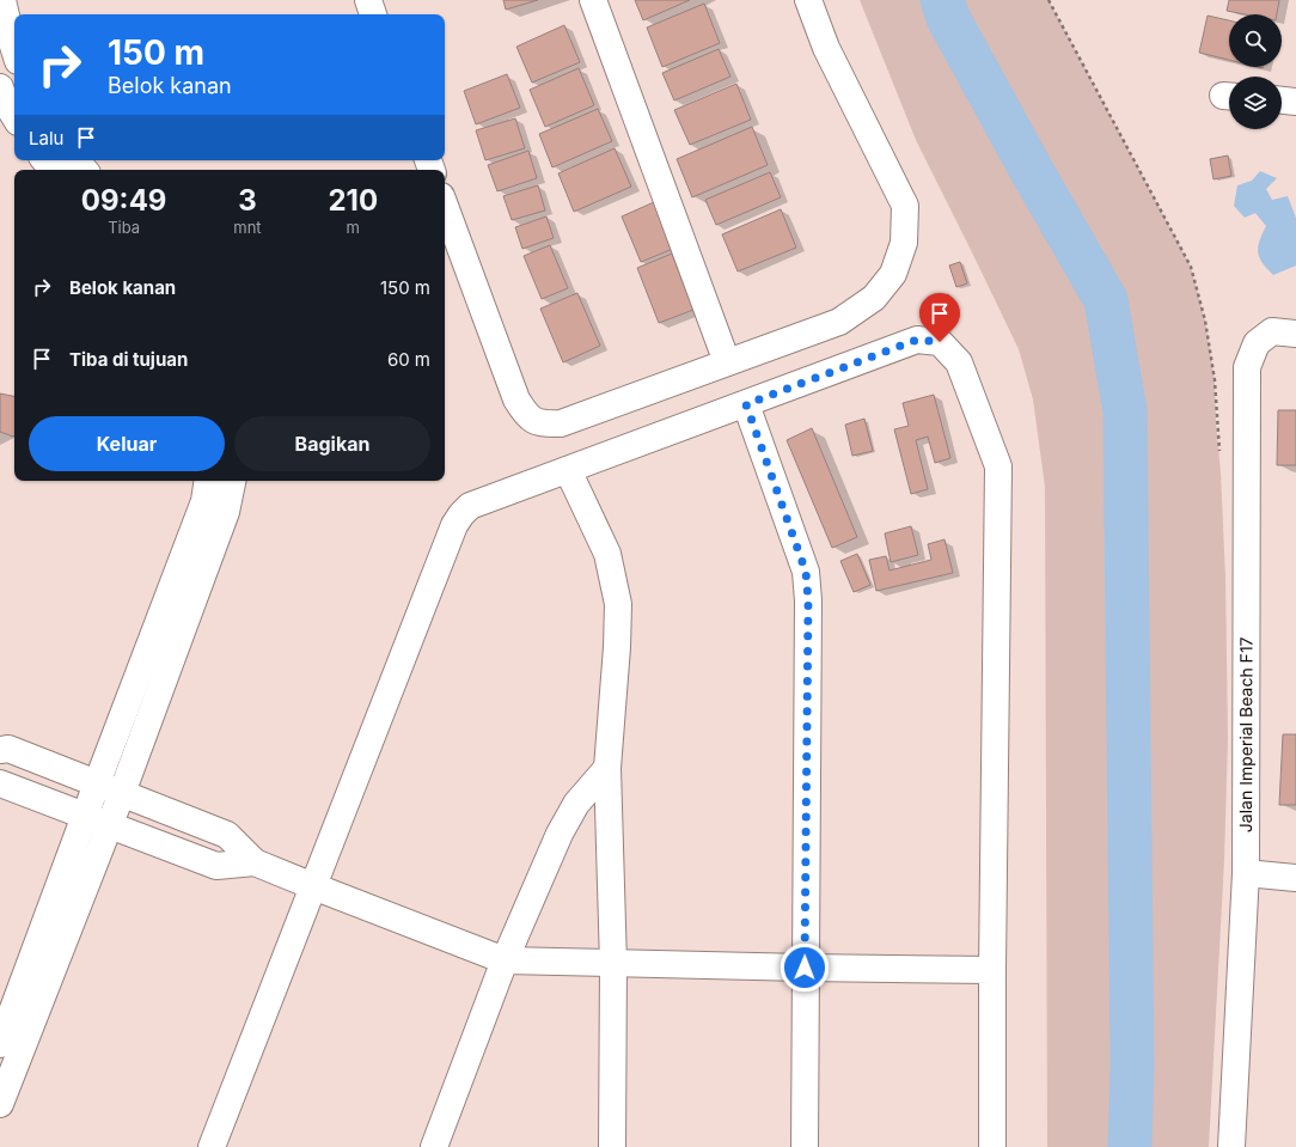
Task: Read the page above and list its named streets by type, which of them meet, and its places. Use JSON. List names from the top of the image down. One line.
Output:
{"streets":{"street":["Jalan Imperial Beach F17"]},"page":{"turn":["150 m","Belok kanan"],"then":"Lalu","eta":["09:49","Tiba","3","mnt","210","m"],"list":[{"name":"Belok kanan","value":"150 m"},{"name":"Tiba di tujuan","value":"60 m"}],"buttons":["Keluar","Bagikan"]}}
